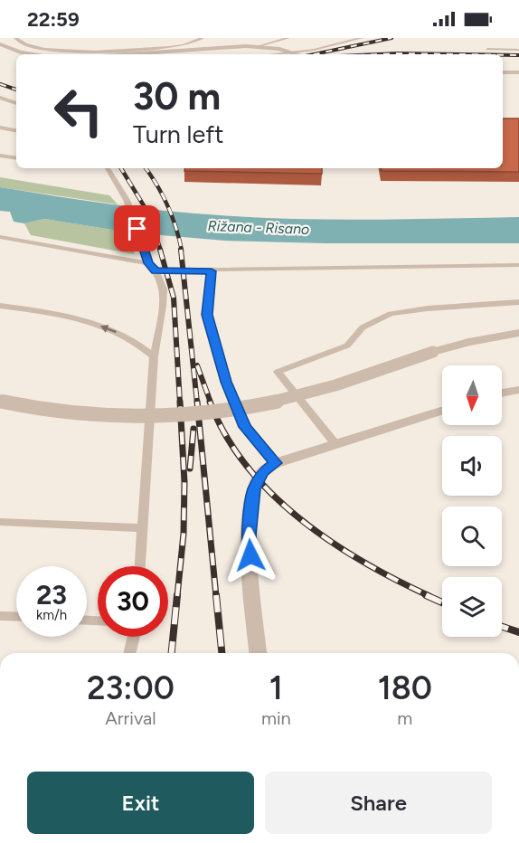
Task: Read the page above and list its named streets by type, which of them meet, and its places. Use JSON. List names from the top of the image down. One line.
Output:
{"water":["Rižana - Risano"],"north":"bottom","page":{"status":"22:59","turn":["30 m","Turn left"],"speed":"23 km/h","limit":"30","eta":["23:00","Arrival","1","min","180","m"],"buttons":["Exit","Share"]}}
